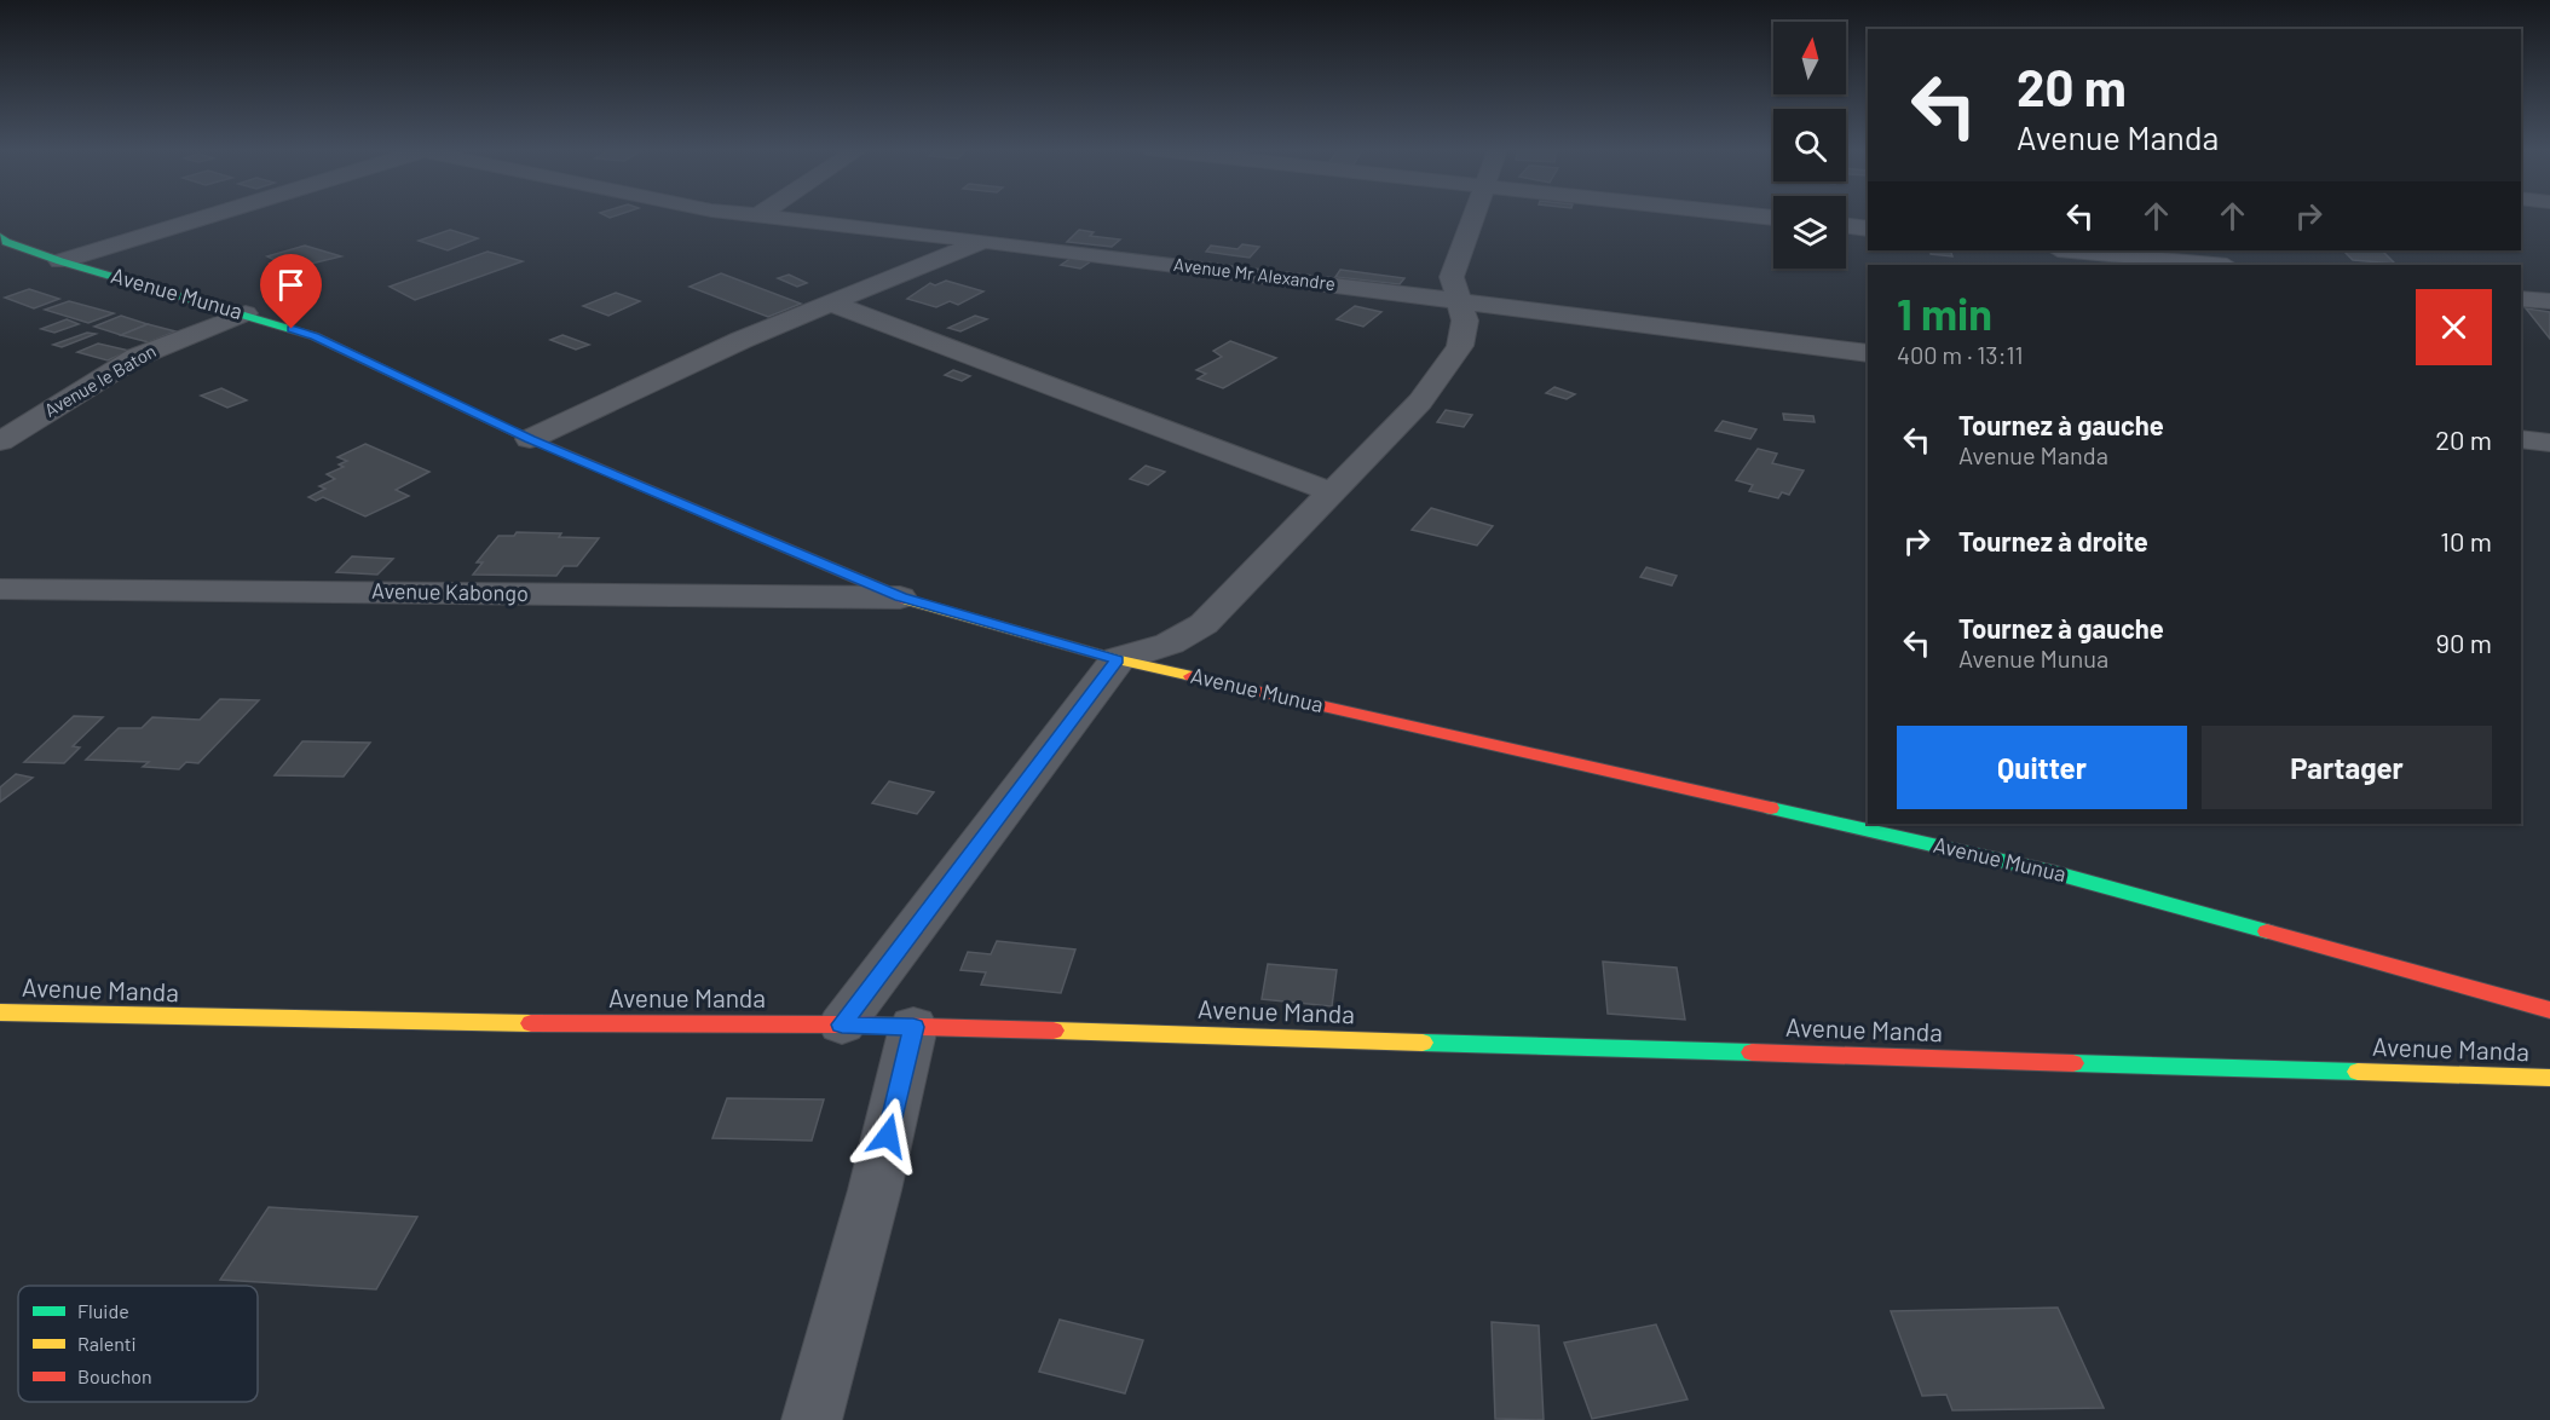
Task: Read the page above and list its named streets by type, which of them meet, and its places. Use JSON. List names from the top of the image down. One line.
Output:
{"streets":{"main road":["Avenue Munua","Avenue Manda"],"street":["Avenue Mr Alexandre","Avenue le Baton","Avenue Kabongo"]},"crossings":[["Avenue Munua","Avenue le Baton"],["Avenue Munua","Avenue Kabongo"]],"legend":["Fluide","Ralenti","Bouchon"],"north":"top","page":{"turn":["20 m","Avenue Manda"],"heading":["1 min","400 m · 13:11"],"list":[{"name":"Tournez à gauche","note":"Avenue Manda","value":"20 m"},{"name":"Tournez à droite","value":"10 m"},{"name":"Tournez à gauche","note":"Avenue Munua","value":"90 m"}],"buttons":["Quitter","Partager"]}}
